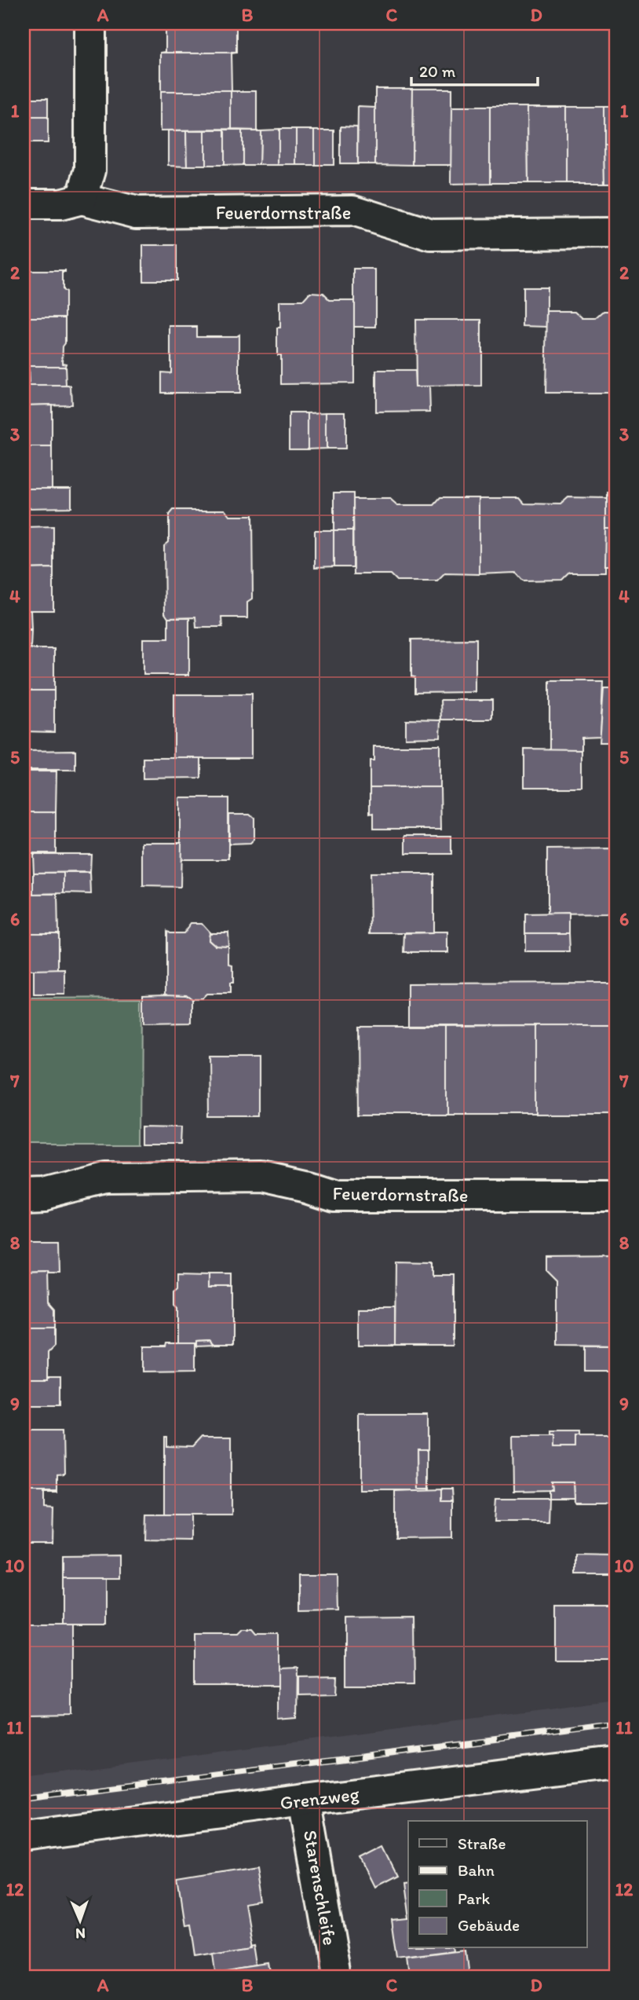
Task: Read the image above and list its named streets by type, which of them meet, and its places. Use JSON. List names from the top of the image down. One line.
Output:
{"streets":{"street":["Feuerdornstraße","Grenzweg","Starenschleife"]},"crossings":[["Grenzweg","Starenschleife"]],"legend":["Straße","Bahn","Park","Gebäude"],"scale_bar":"20 m","north":"bottom","grid":{"columns":["A","B","C","D"],"rows":["1","2","3","4","5","6","7","8","9","10","11","12"]}}
